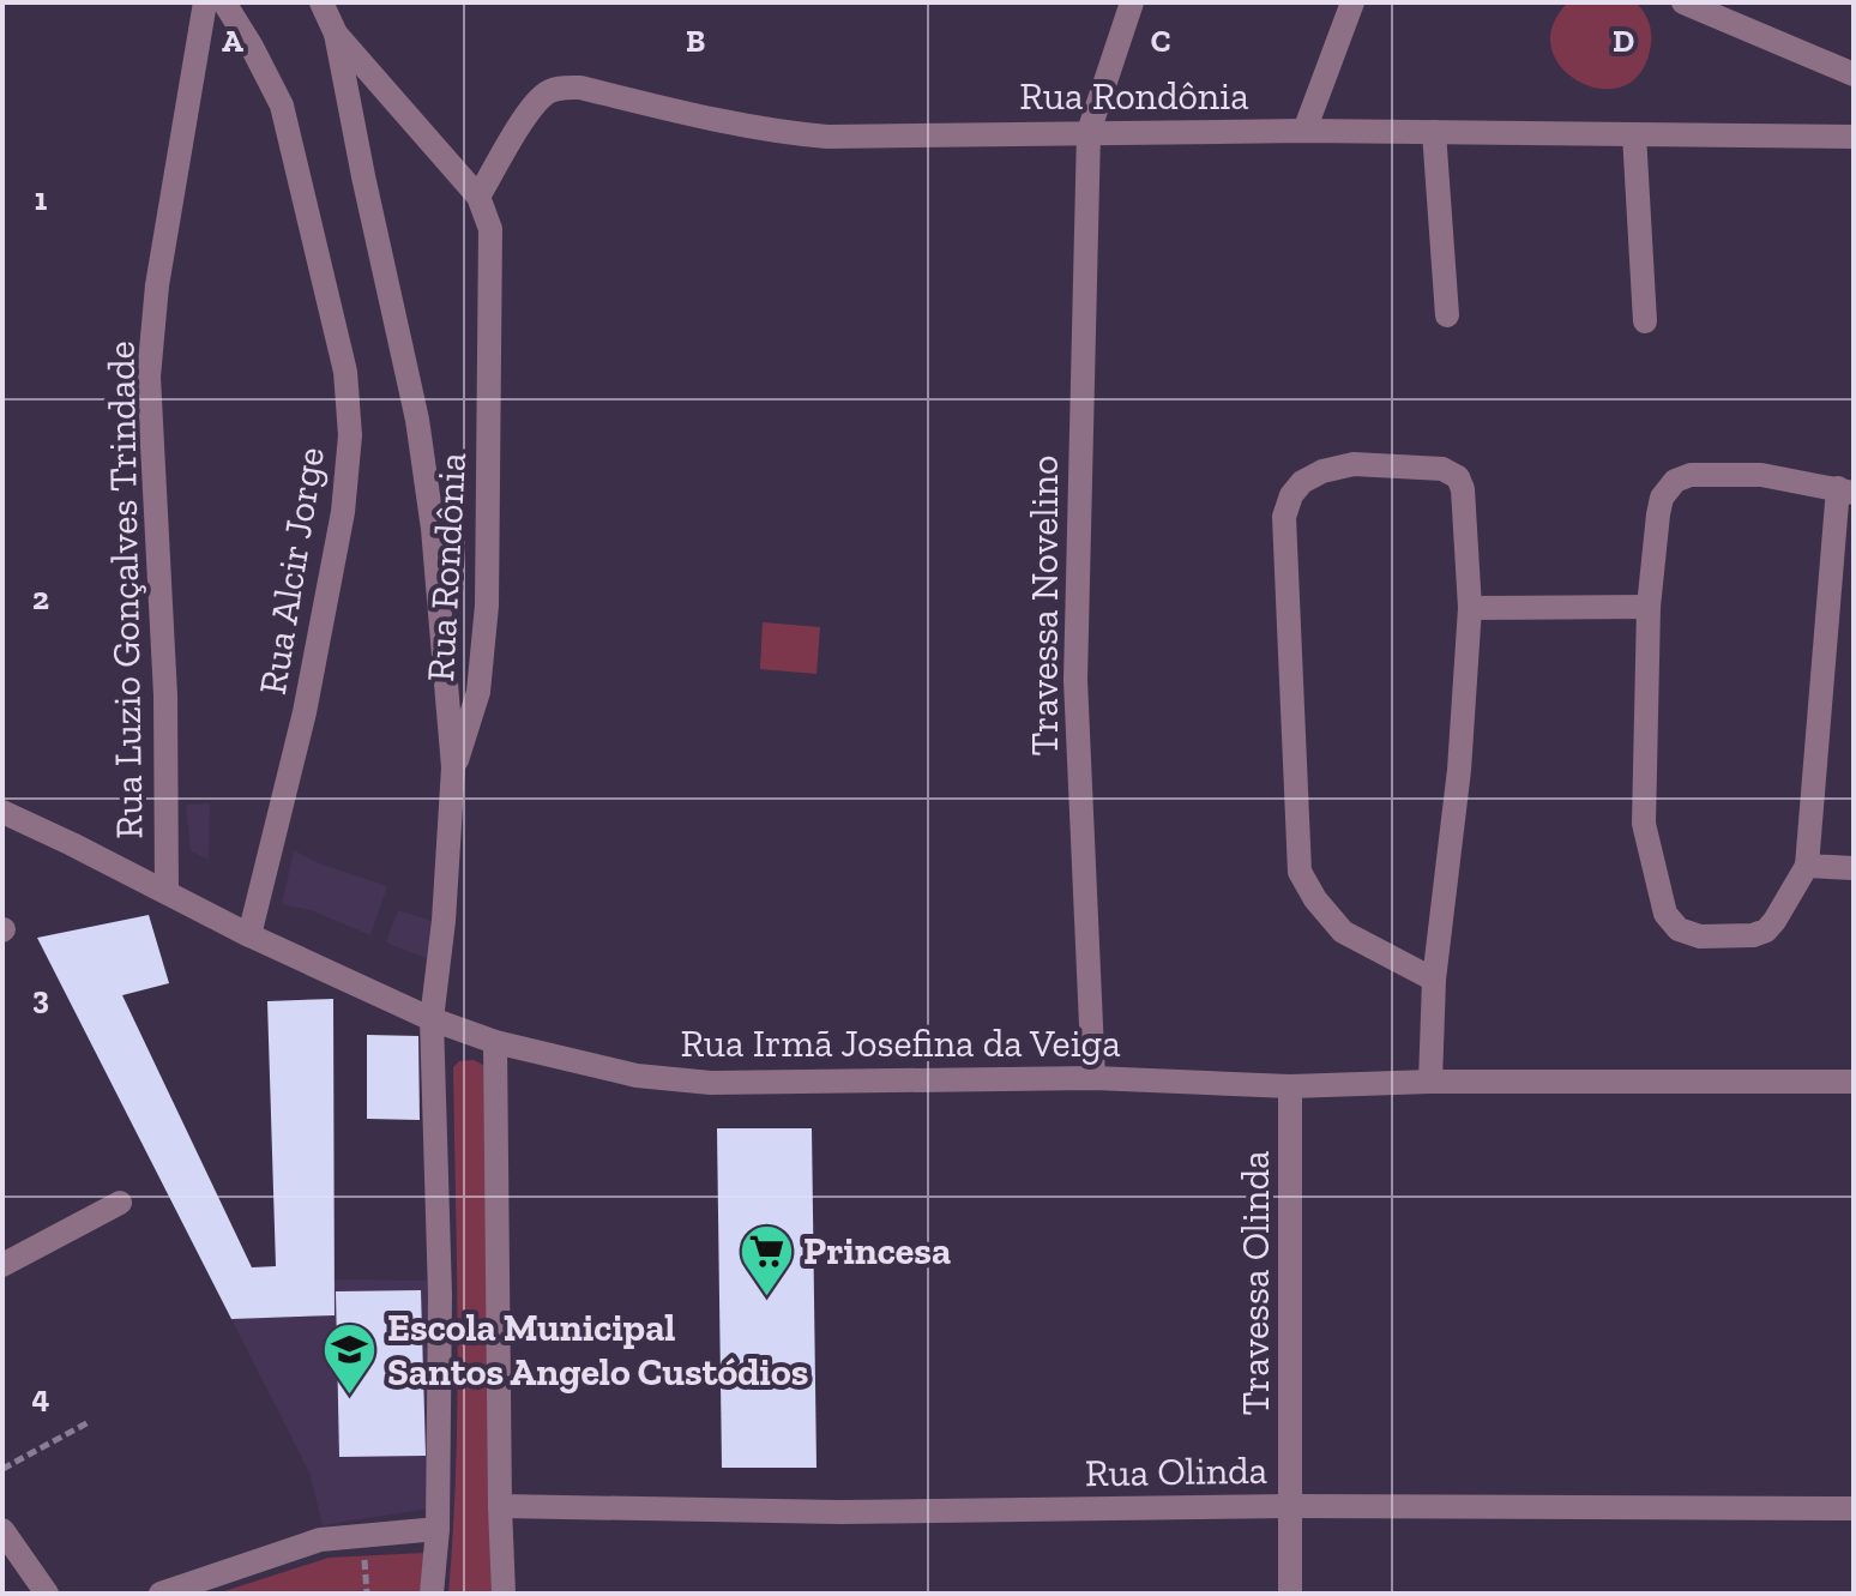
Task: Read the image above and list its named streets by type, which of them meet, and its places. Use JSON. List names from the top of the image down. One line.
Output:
{"streets":{"street":["Rua Rondônia","Rua Alcir Jorge","Rua Luzio Gonçalves Trindade","Travessa Novelino","Rua Irmã Josefina da Veiga","Travessa Olinda","Rua Olinda"]},"crossings":[["Rua Rondônia","Travessa Novelino"],["Rua Alcir Jorge","Rua Irmã Josefina da Veiga"],["Rua Luzio Gonçalves Trindade","Rua Irmã Josefina da Veiga"],["Travessa Novelino","Rua Irmã Josefina da Veiga"],["Rua Irmã Josefina da Veiga","Travessa Olinda"],["Travessa Olinda","Rua Olinda"]],"places":{"supermarket":["Princesa"],"school or university":["Escola Municipal Santos Angelo Custódios"]},"grid":{"columns":["A","B","C","D"],"rows":["1","2","3","4"]}}
